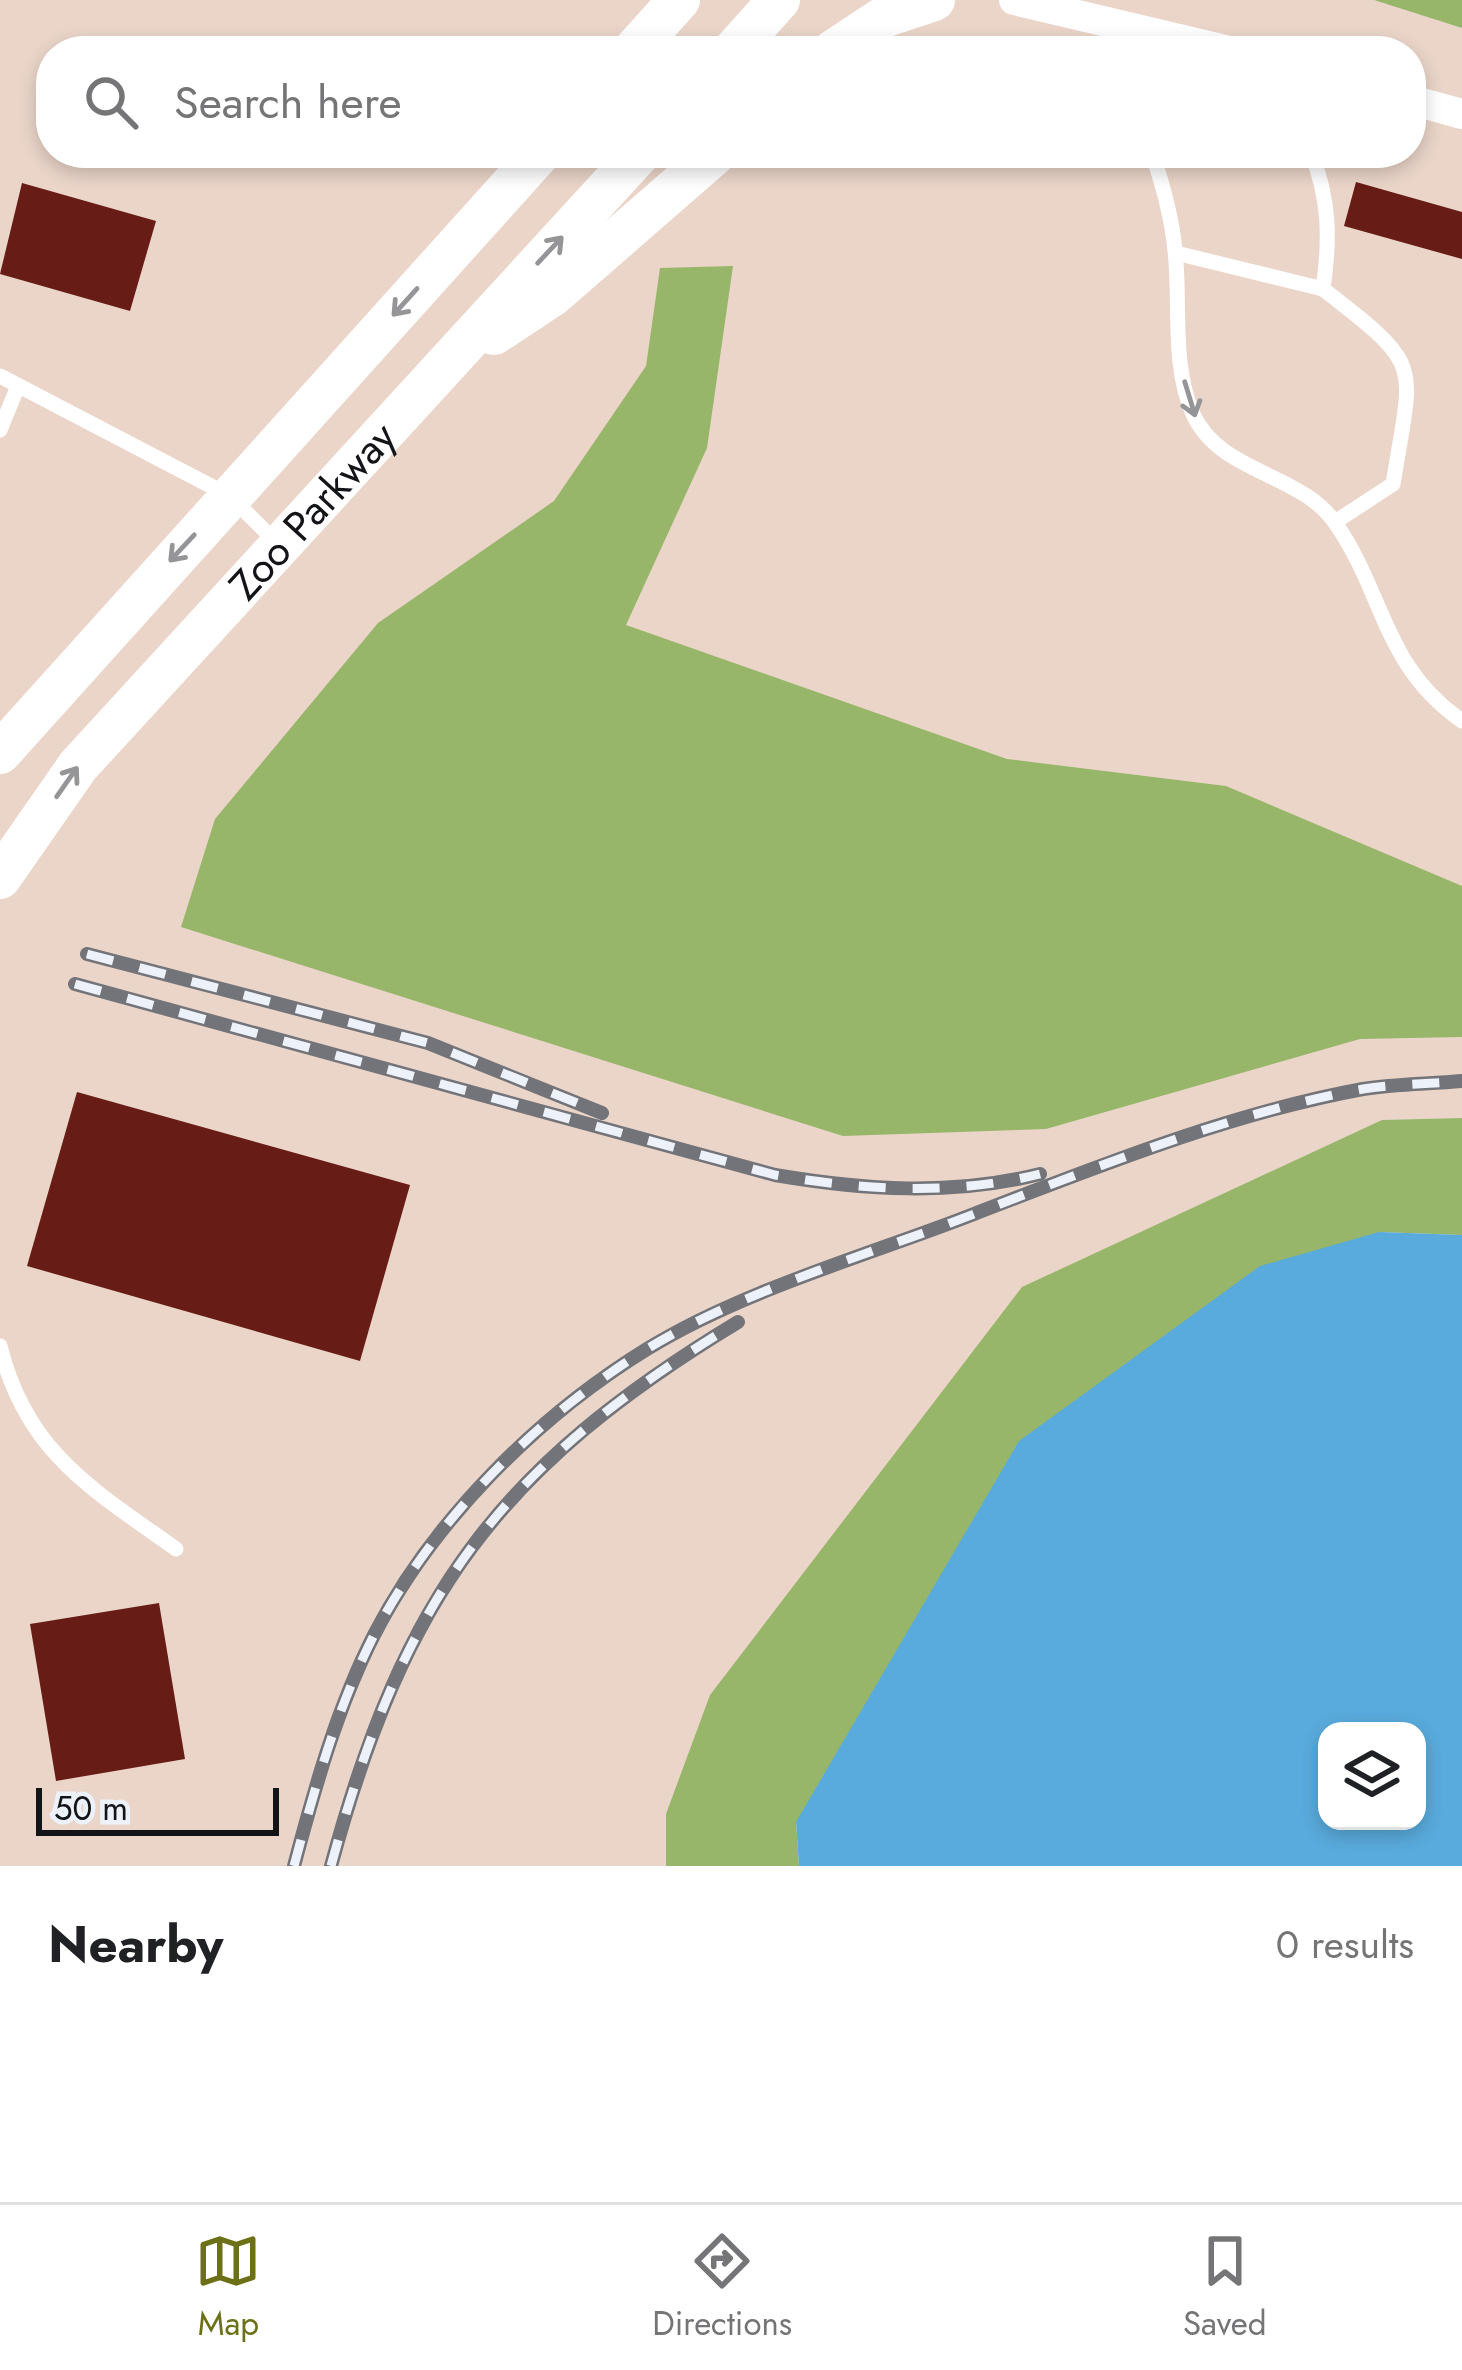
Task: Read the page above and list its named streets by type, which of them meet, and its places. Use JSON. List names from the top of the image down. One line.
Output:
{"streets":{"main road":["Zoo Parkway"]},"scale_bar":"50 m","page":{"search":"Search here","scale":"50 m","heading":["Nearby","0 results"],"nav":["Map","Directions","Saved"]}}
